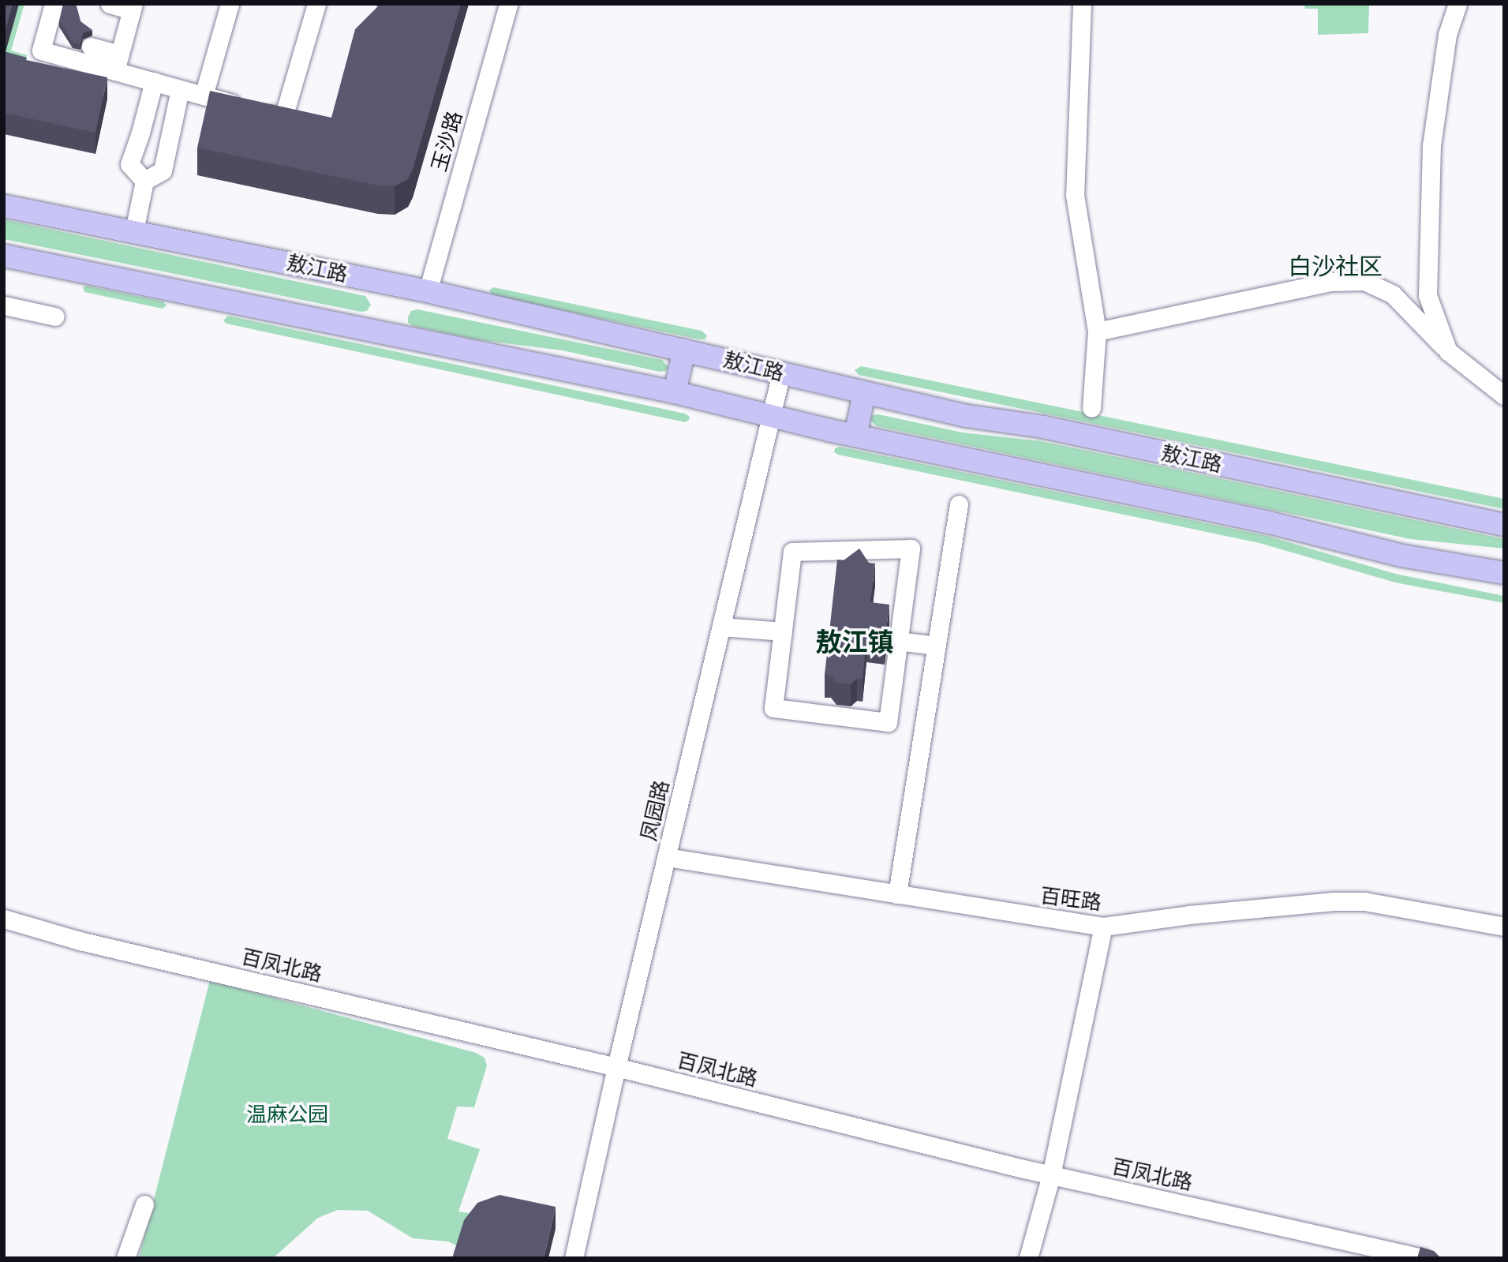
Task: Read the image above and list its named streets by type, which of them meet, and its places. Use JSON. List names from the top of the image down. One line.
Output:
{"streets":{"main road":["敖江路"],"street":["玉沙路","凤园路","百旺路","百凤北路"]},"crossings":[["玉沙路","敖江路"],["敖江路","凤园路"],["凤园路","百旺路"],["凤园路","百凤北路"]],"districts":["白沙社区","敖江镇"],"parks":["温麻公园"]}
